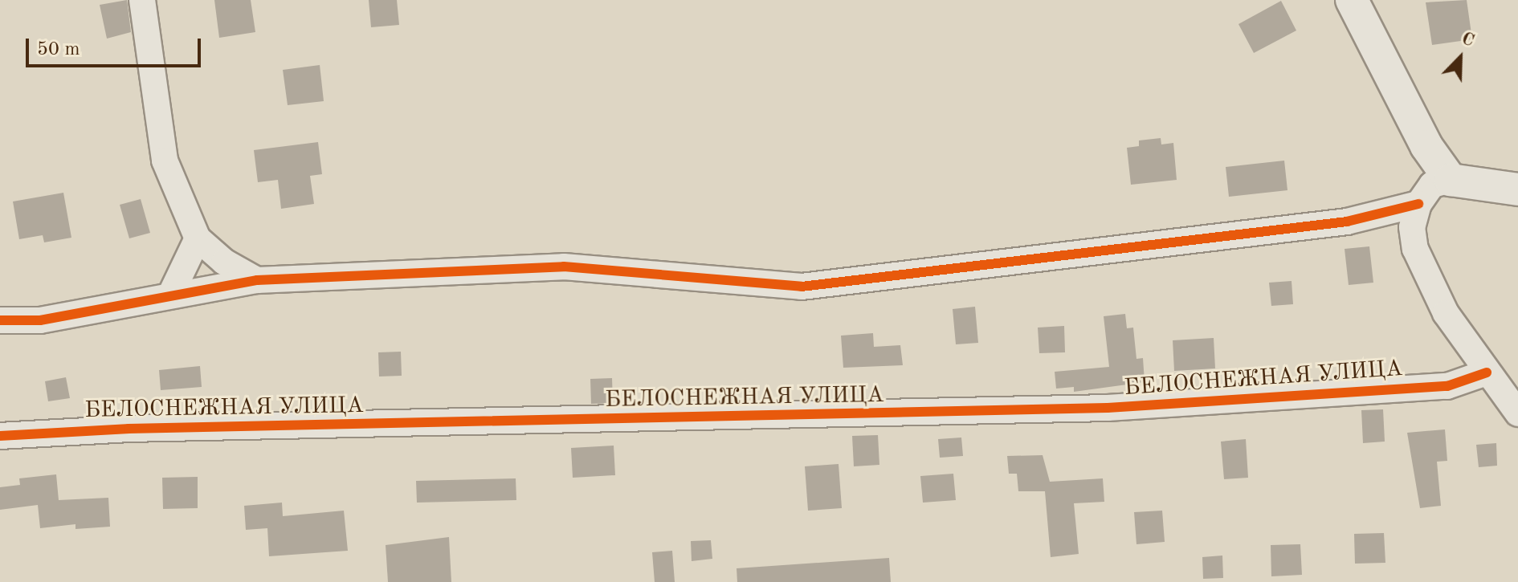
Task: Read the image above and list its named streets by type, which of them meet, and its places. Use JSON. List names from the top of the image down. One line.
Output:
{"streets":{"street":["БЕЛОСНЕЖНАЯ УЛИЦА"]},"scale_bar":"50 m","north":"top right"}
